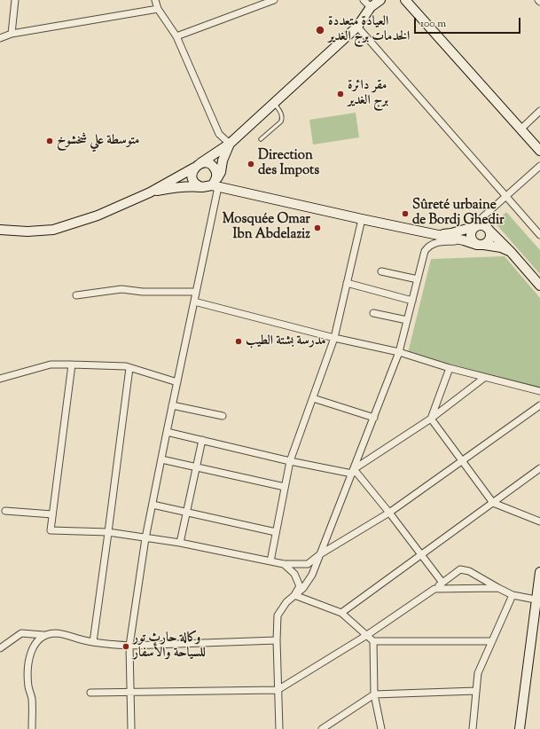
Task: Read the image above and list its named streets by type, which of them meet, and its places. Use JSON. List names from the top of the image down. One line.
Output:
{"places":["العيادة متعددة الخدمات برج الغدير","مقر دائرة برج الغدير","متوسطة علي شخشوخ","Direction des Impots","Sûreté urbaine de Bordj Ghedir","Mosquée Omar Ibn Abdelaziz","مدرسة بشتة الطيب","وكالة حارث تور للسياحة والأسفار"],"scale_bar":"100 m"}
